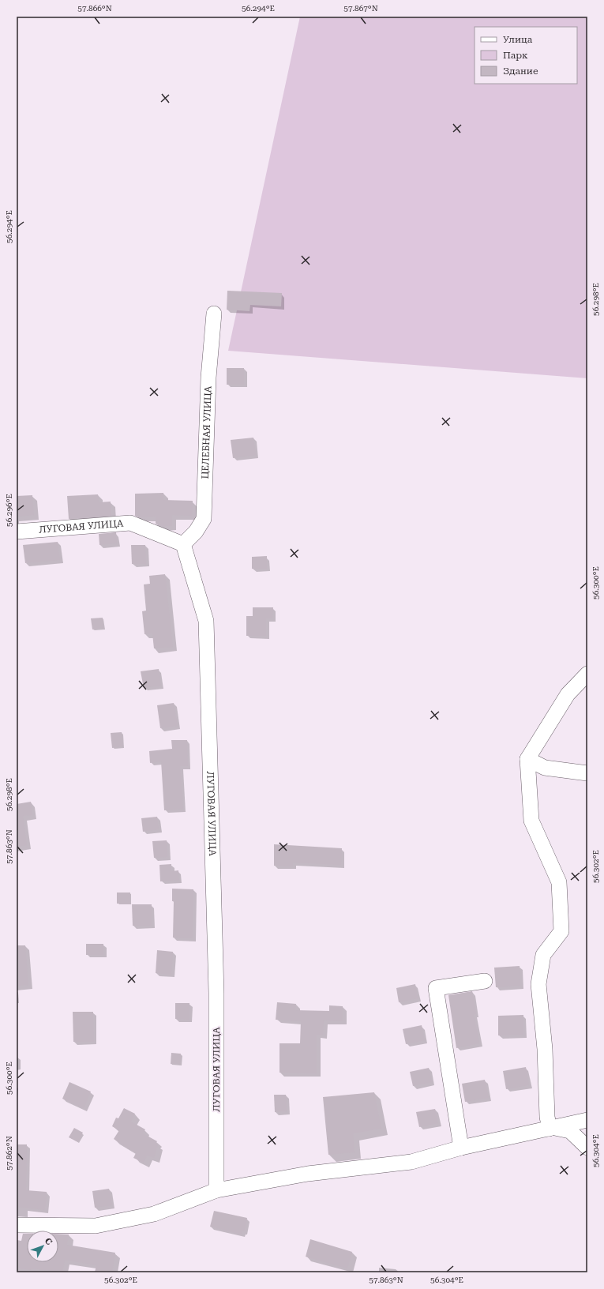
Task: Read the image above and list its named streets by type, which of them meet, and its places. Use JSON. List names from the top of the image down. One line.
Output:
{"streets":{"street":["ЦЕЛЕБНАЯ УЛИЦА","ЛУГОВАЯ УЛИЦА"]},"crossings":[["ЦЕЛЕБНАЯ УЛИЦА","ЛУГОВАЯ УЛИЦА"]],"legend":["Улица","Парк","Здание"],"north":"top right","coordinates":["57.866°N","56.294°E","57.867°N","56.298°E","56.296°E","56.300°E","57.863°N","56.302°E","56.304°E","57.862°N"]}
